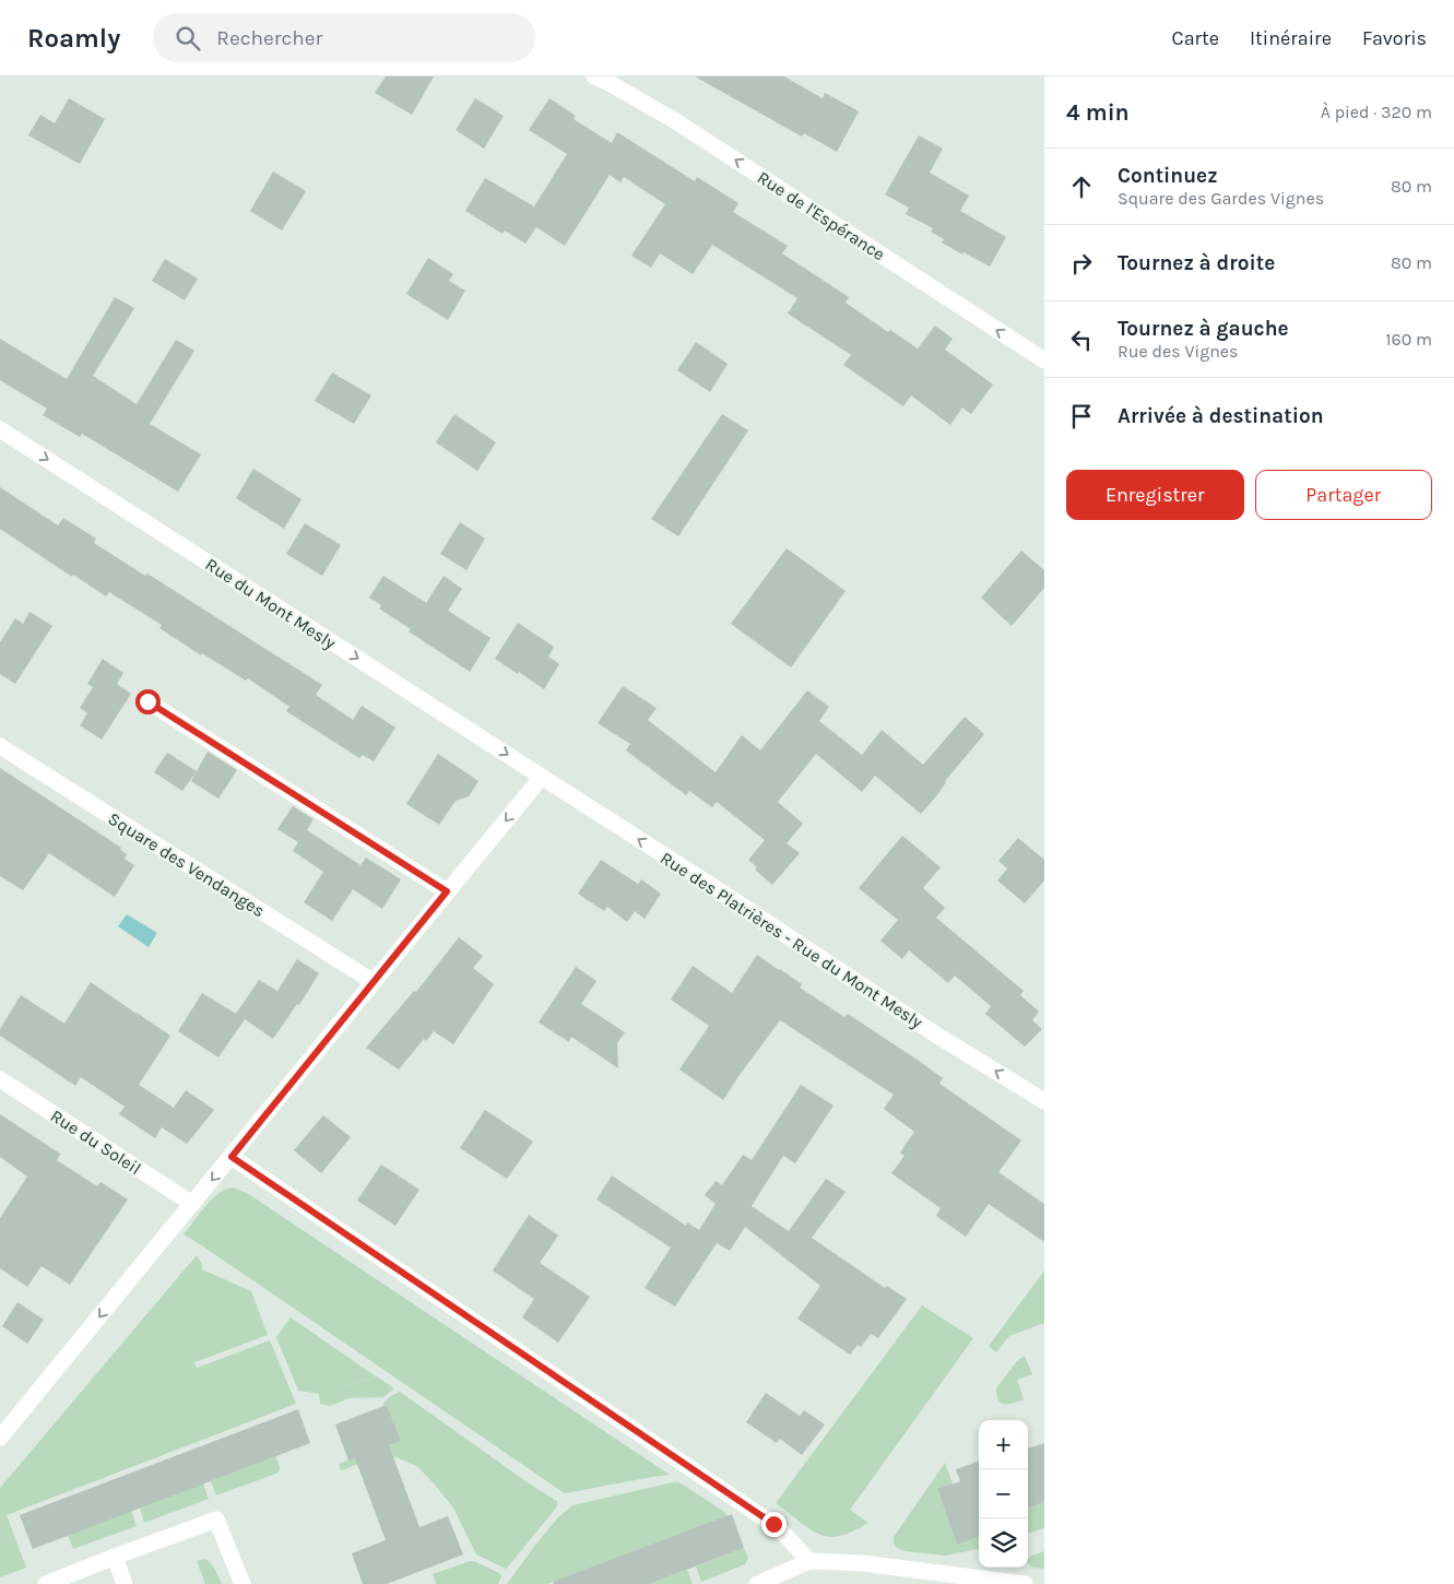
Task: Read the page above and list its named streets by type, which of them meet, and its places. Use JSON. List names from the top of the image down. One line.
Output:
{"streets":{"street":["Rue de l'Espérance","Rue du Mont Mesly","Square des Vendanges","Rue des Platrières - Rue du Mont Mesly","Rue du Soleil"]},"crossings":[["Rue du Mont Mesly","Rue des Platrières - Rue du Mont Mesly"]],"one_way":["Rue de l'Espérance","Rue du Mont Mesly","Rue des Platrières - Rue du Mont Mesly"],"page":{"header":"Roamly","search":"Rechercher","nav":["Carte","Itinéraire","Favoris"],"heading":["4 min","À pied · 320 m"],"list":[["Continuez","Square des Gardes Vignes","80 m"],["Tournez à droite","80 m"],["Tournez à gauche","Rue des Vignes","160 m"],"Arrivée à destination"],"buttons":["Enregistrer","Partager"],"map_buttons":["+","−"]}}
